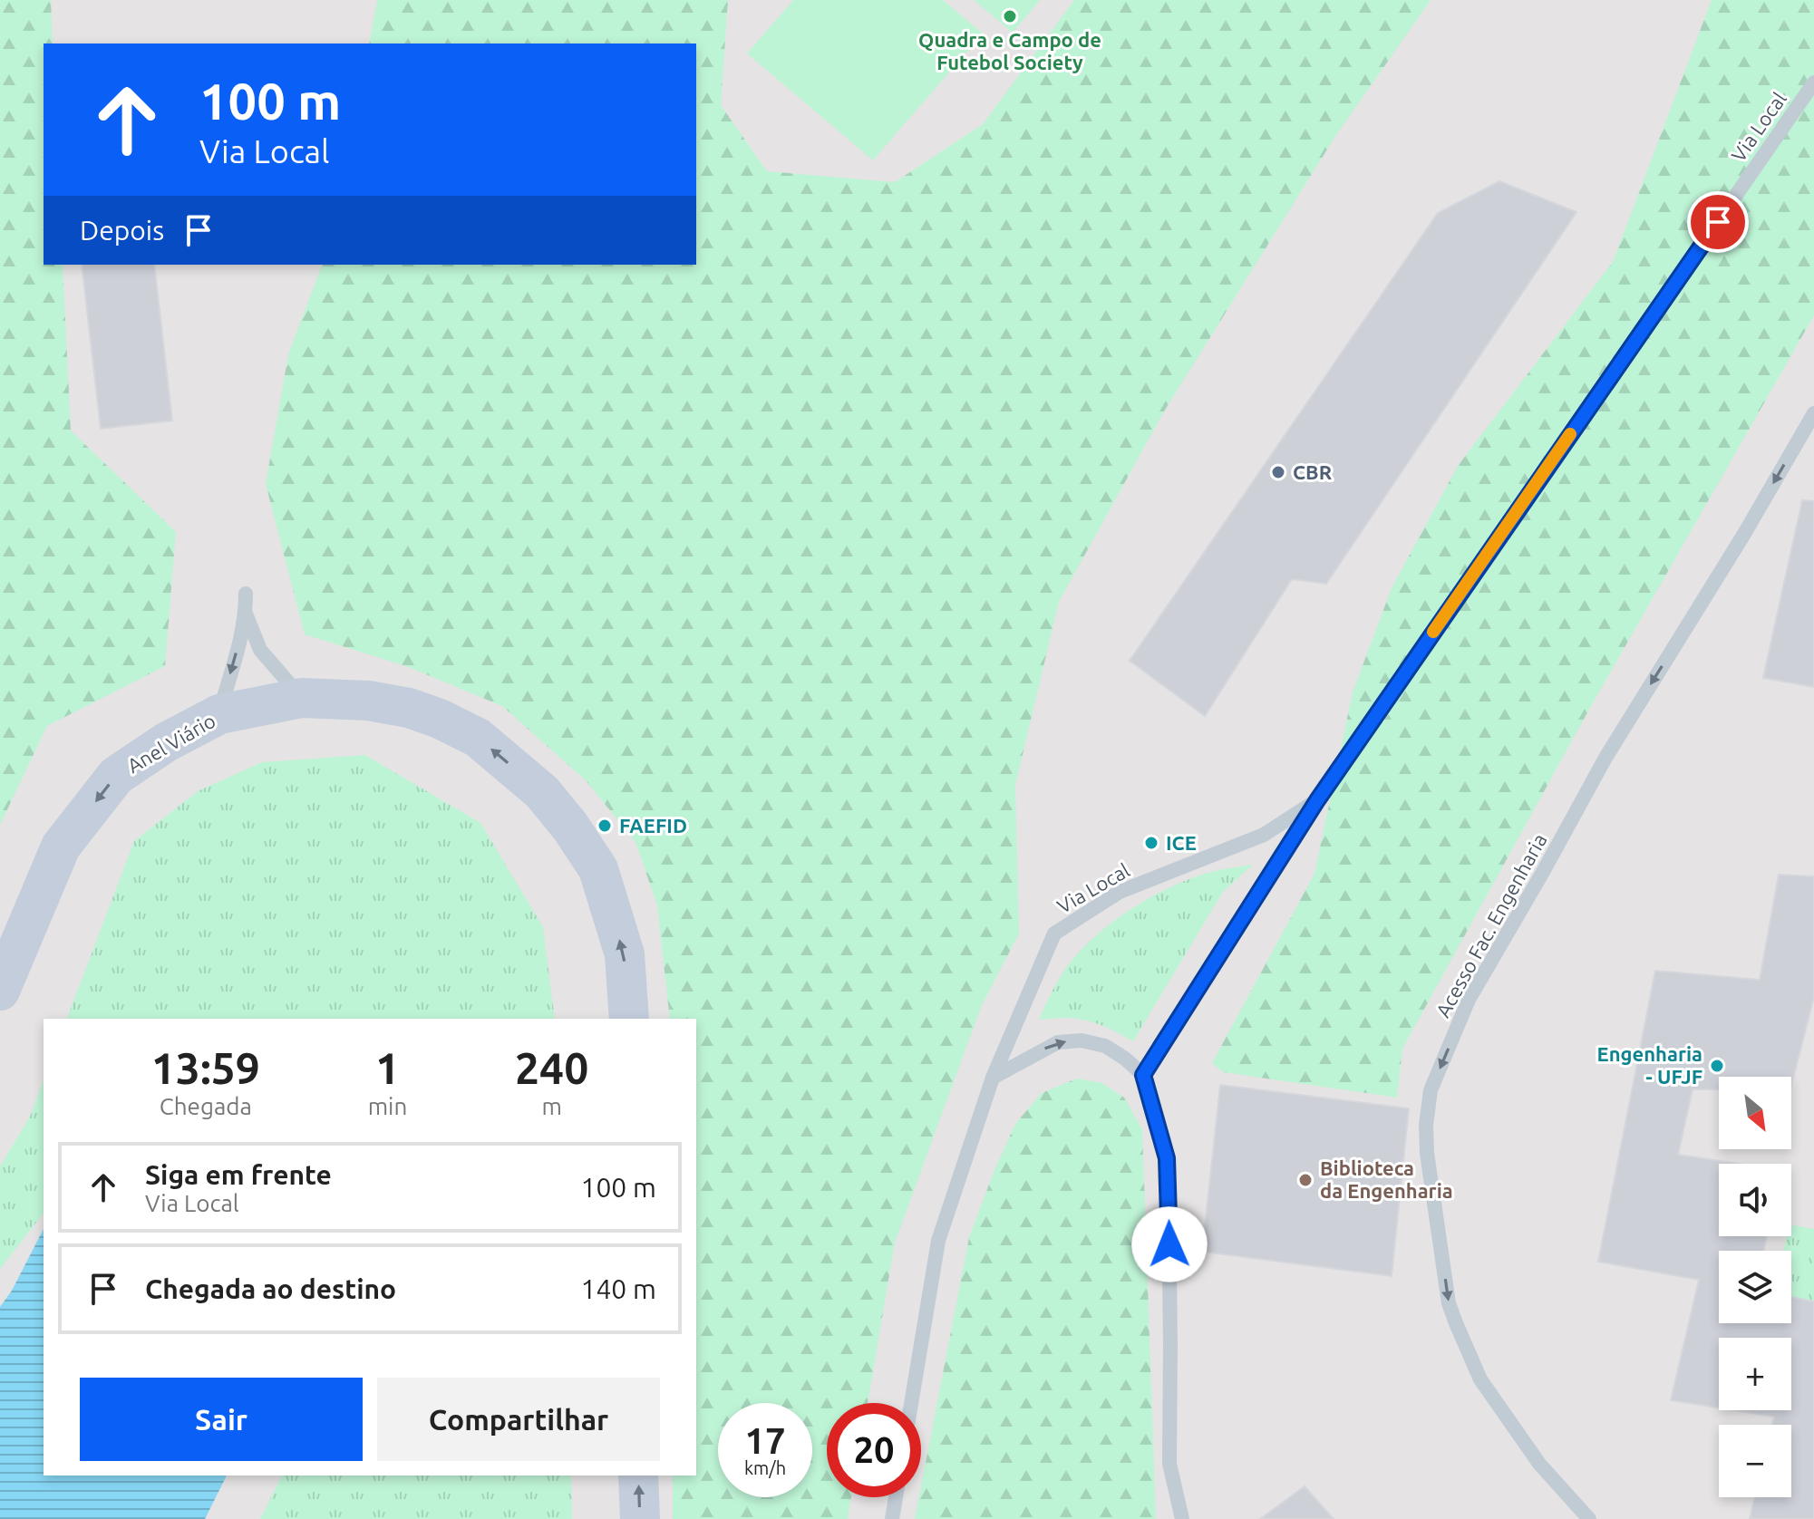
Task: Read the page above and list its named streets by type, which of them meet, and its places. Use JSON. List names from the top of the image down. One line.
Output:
{"streets":{"main road":["Anel Viário"],"lane":["Via Local","Acesso Fac. Engenharia"]},"one_way":["Acesso Fac. Engenharia"],"places":["Quadra e Campo de Futebol Society","CBR","FAEFID","ICE","Engenharia - UFJF","Biblioteca da Engenharia"],"north":"bottom right","page":{"turn":["100 m","Via Local"],"then":"Depois","eta":["13:59","Chegada","1","min","240","m"],"map_buttons":["+","−"],"list":[{"name":"Siga em frente","note":"Via Local","value":"100 m"},{"name":"Chegada ao destino","value":"140 m"}],"buttons":["Sair","Compartilhar"],"speed":"17 km/h","limit":"20"}}
